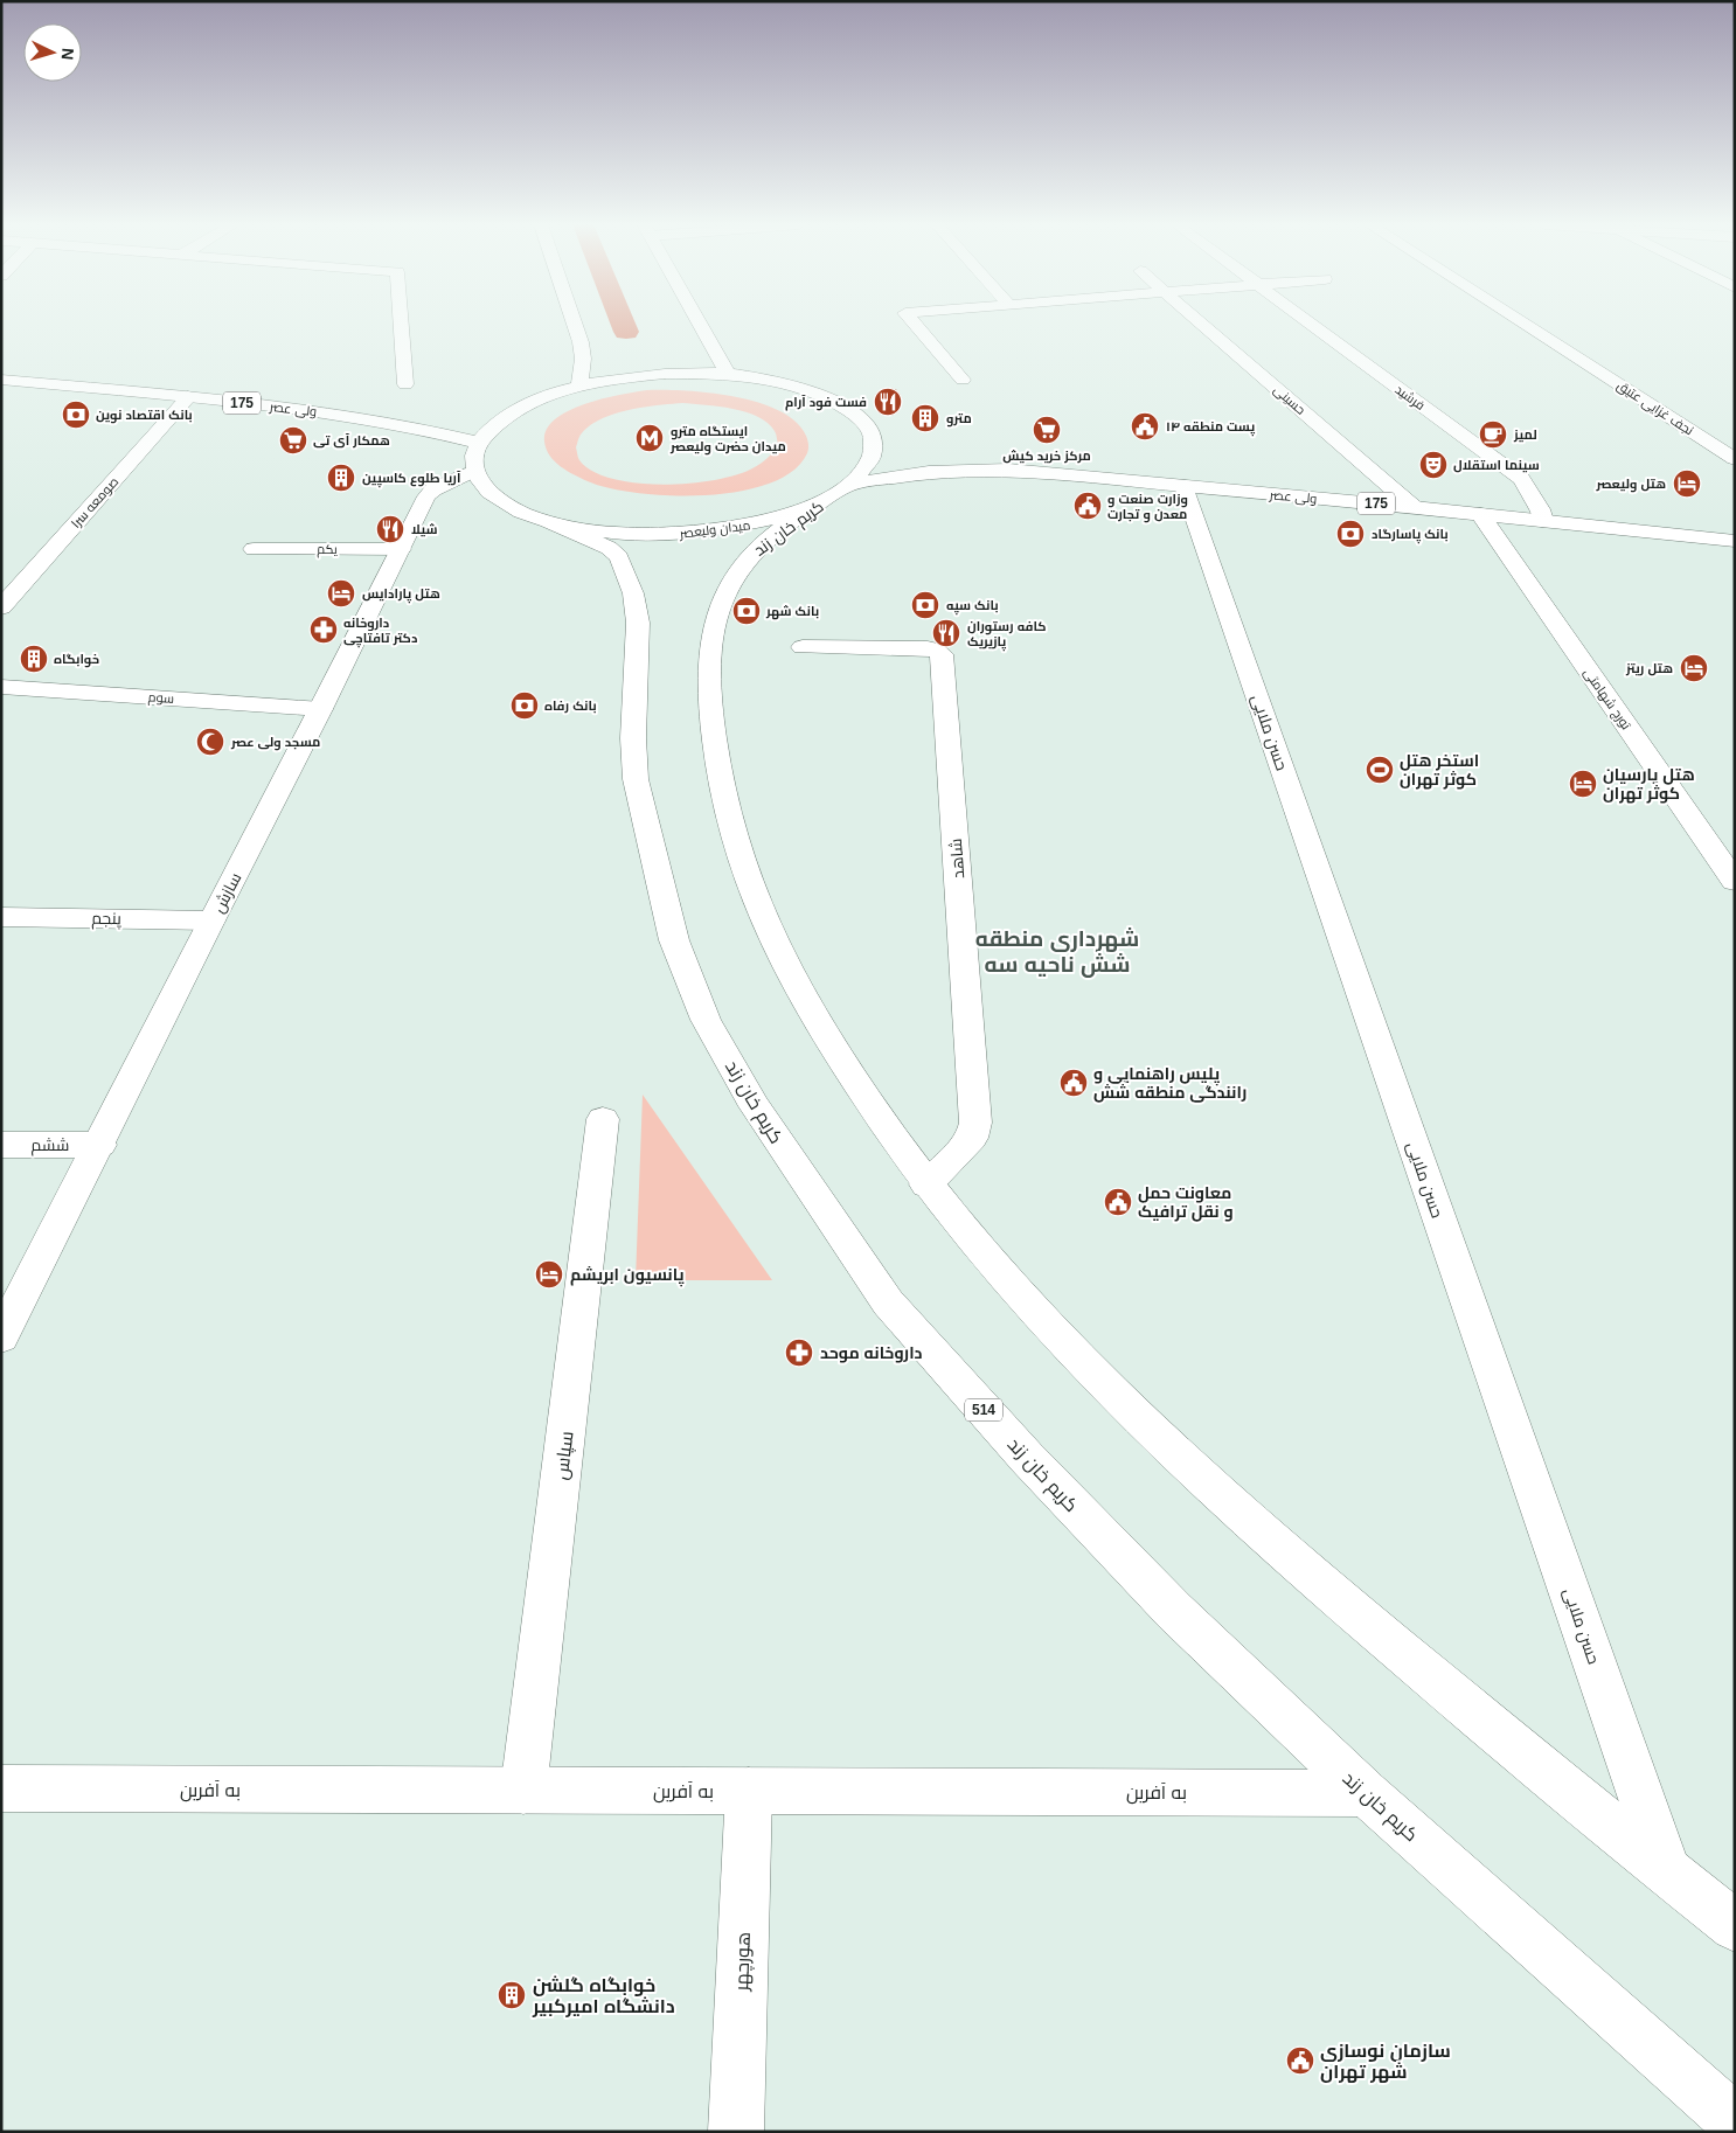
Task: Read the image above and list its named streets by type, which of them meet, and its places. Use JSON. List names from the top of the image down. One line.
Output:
{"streets":{"street":["فرشید","حسینی","175","نجف غزایی عتیق","ولی عصر","صومعه سرا","کریم خان زند","میدان ولیعصر","یکم","سوم","تورج شهامتی","حسن ملایی","شاهد","سازش","پنجم","ششم","514","سپاس","به آفرین","هورچهر"]},"crossings":[["فرشید","ولی عصر"],["حسینی","ولی عصر"],["ولی عصر","صومعه سرا"],["ولی عصر","کریم خان زند"],["ولی عصر","میدان ولیعصر"],["ولی عصر","تورج شهامتی"],["ولی عصر","حسن ملایی"],["کریم خان زند","میدان ولیعصر"],["کریم خان زند","حسن ملایی"],["کریم خان زند","شاهد"],["کریم خان زند","به آفرین"],["میدان ولیعصر","سازش"],["یکم","سازش"],["سوم","سازش"],["سازش","پنجم"],["سازش","ششم"],["سپاس","به آفرین"],["به آفرین","هورچهر"]],"districts":["شهرداری منطقه شش ناحیه سه"],"places":{"restaurant":["فست فود آرام","شیلا","کافه رستوران پازیریک"],"bank":["بانک اقتصاد نوین","بانک پاسارگاد","بانک سپه","بانک شهر","بانک رفاه"],"building":["مترو","آریا طلوع کاسپین","خوابگاه","خوابگاه گلشن دانشگاه امیرکبیر"],"public building":["پست منطقه ۱۴","وزارت صنعت و معدن و تجارت","پلیس راهنمایی و رانندگی منطقه شش","معاونت حمل و نقل ترافیک","سازمان نوسازی شهر تهران"],"supermarket":["مرکز خرید کیش","همکار آی تی"],"cafe":["لمیز"],"metro station":["ایستگاه مترو میدان حضرت ولیعصر"],"theatre":["سینما استقلال"],"hotel":["هتل ولیعصر","هتل پارادایس","هتل ریتز","هتل پارسیان کوثر تهران","پانسیون ابریشم"],"pharmacy":["داروخانه دکتر تافتاچی","داروخانه موحد"],"mosque":["مسجد ولی عصر"],"sports":["استخر هتل کوثر تهران"]},"north":"right"}
